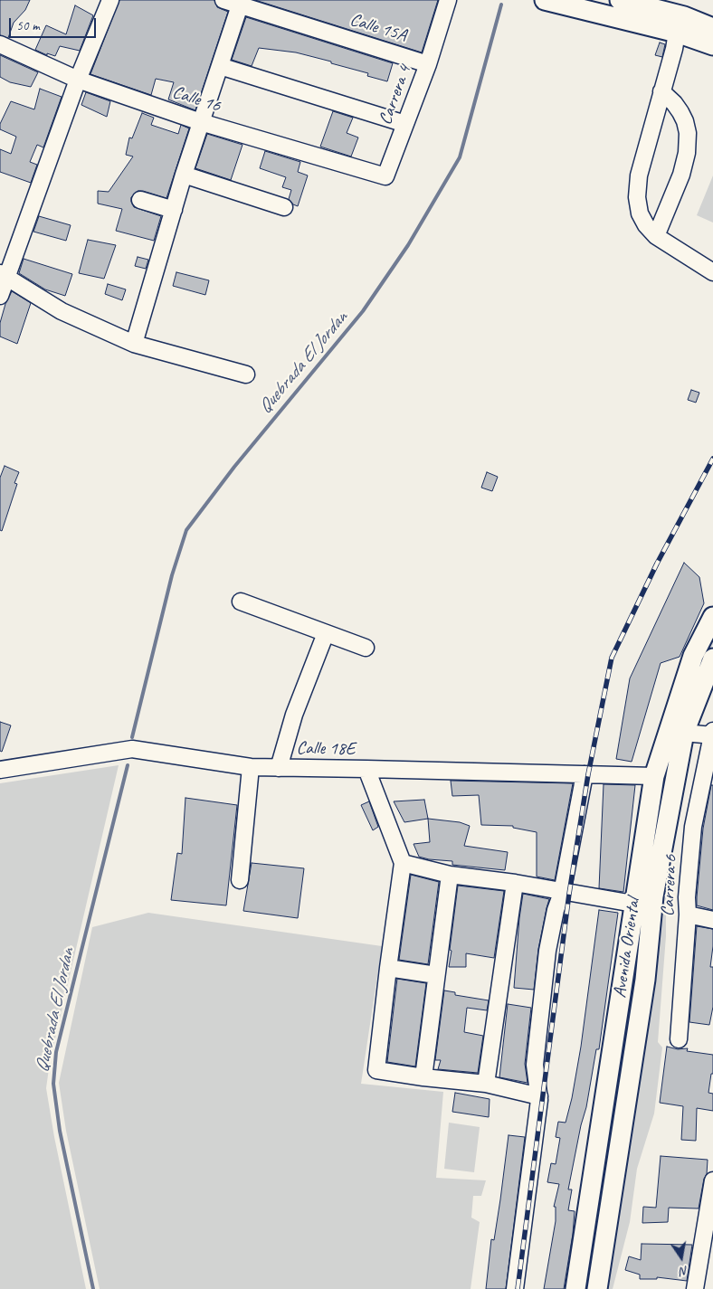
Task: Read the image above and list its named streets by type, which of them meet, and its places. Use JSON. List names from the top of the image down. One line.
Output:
{"streets":{"main road":["Avenida Oriental"],"street":["Calle 15A","Carrera 4","Calle 16","Calle 18E","Carrera 6"]},"crossings":[["Calle 15A","Carrera 4"],["Carrera 4","Calle 16"],["Calle 18E","Avenida Oriental"]],"water":["Quebrada El Jordan"],"scale_bar":"50 m","north":"bottom"}
